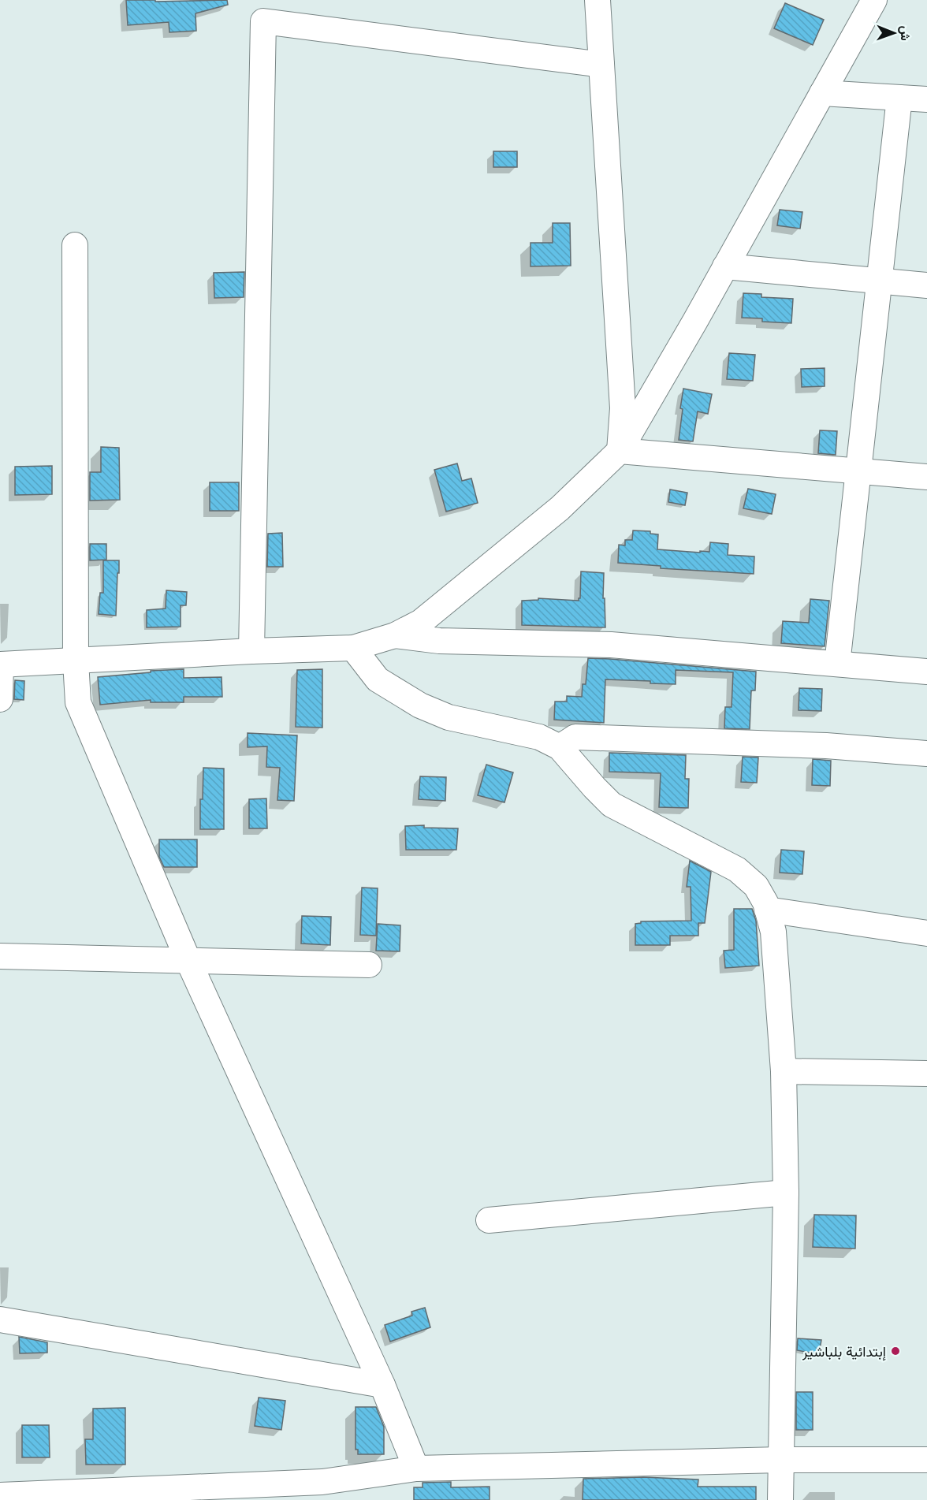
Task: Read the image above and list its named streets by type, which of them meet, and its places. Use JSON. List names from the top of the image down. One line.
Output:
{"places":["إبتدائية بلباشير"],"north":"right"}
